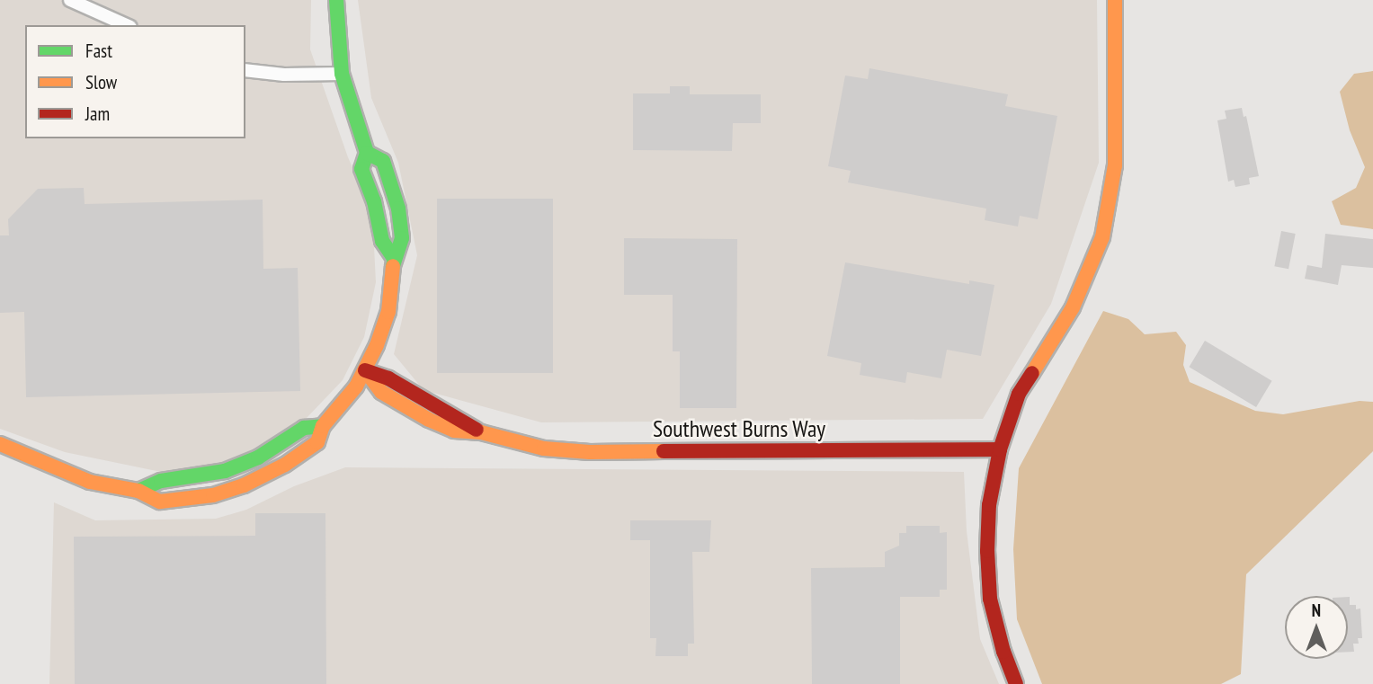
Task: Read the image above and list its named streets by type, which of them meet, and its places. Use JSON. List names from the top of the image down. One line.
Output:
{"streets":{"street":["Southwest Burns Way"]},"legend":["Fast","Slow","Jam"],"north":"top"}
